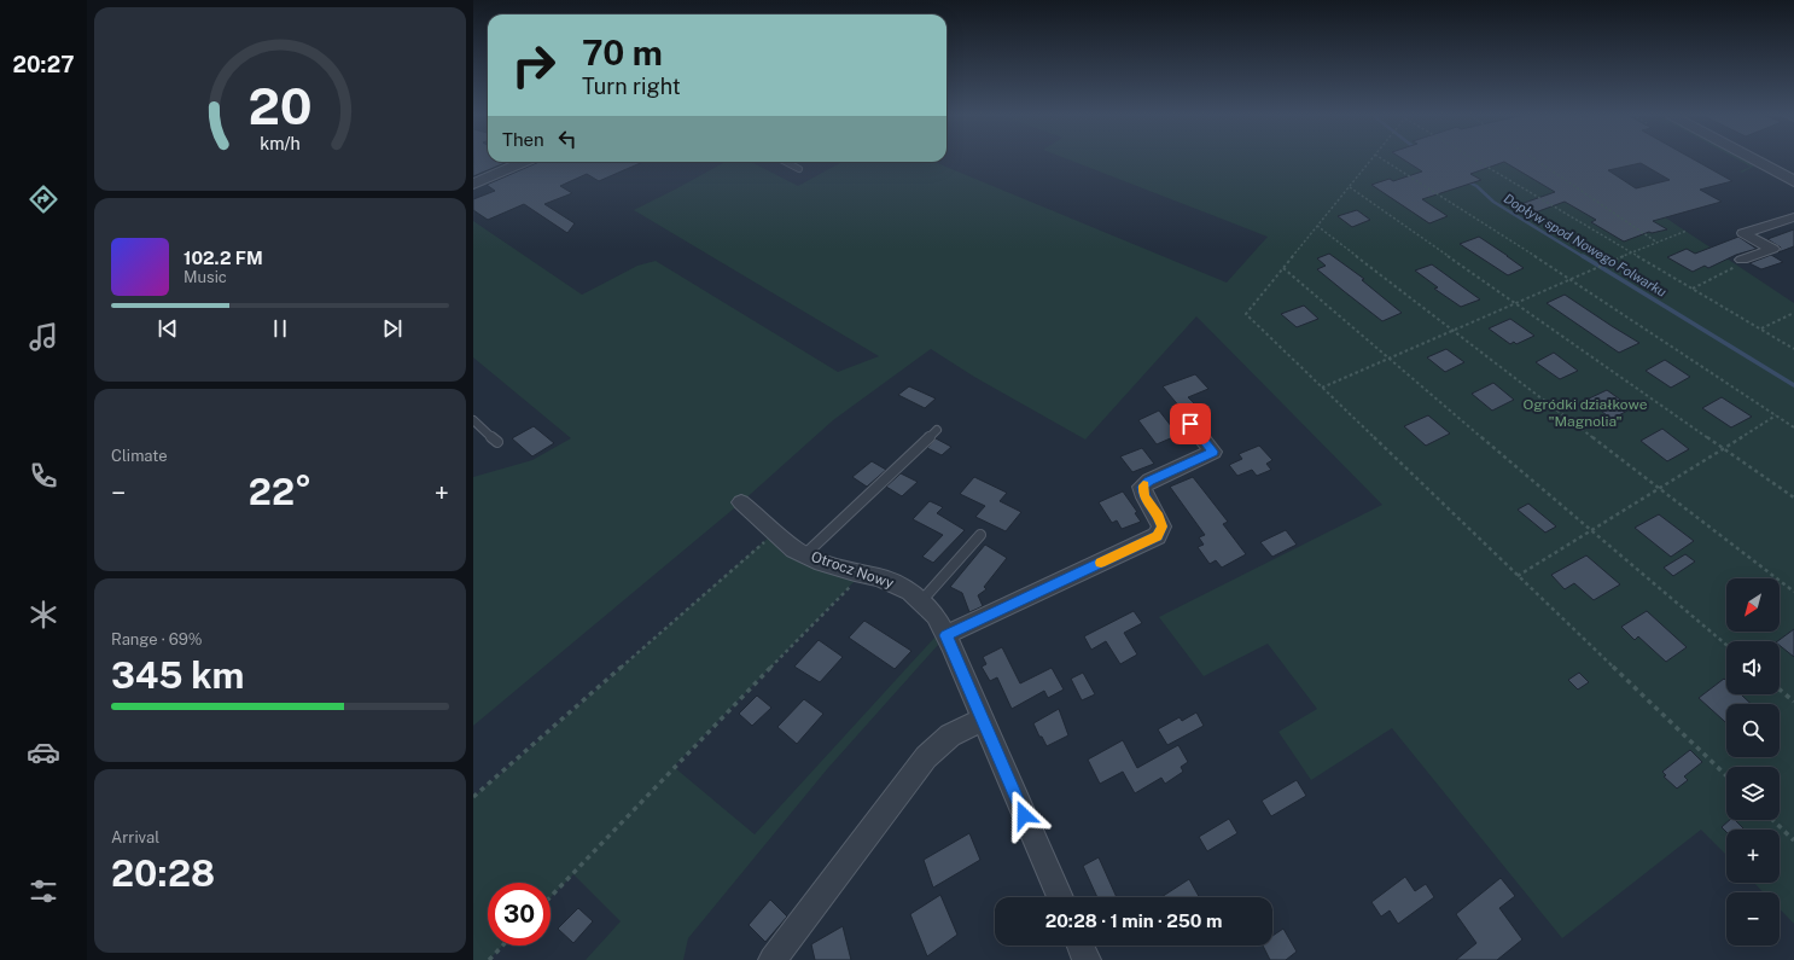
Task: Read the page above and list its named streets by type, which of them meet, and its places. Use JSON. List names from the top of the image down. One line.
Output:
{"streets":{"street":["Otrocz Nowy"]},"water":["Dopływ spod Nowego Folwarku"],"parks":["Ogródki działkowe \"Magnolia\""],"north":"bottom left","page":{"tabs":"20:27","turn":["70 m","Turn right"],"then":"Then","song":["102.2 FM","Music"],"tile":["Climate",["Range · 69%","345 km"],["Arrival","20:28"]],"heat":["−","22°","+"],"map_buttons":["+","−"],"limit":"30","trip":"20:28 · 1 min · 250 m","gauge":["20","km/h"]}}
